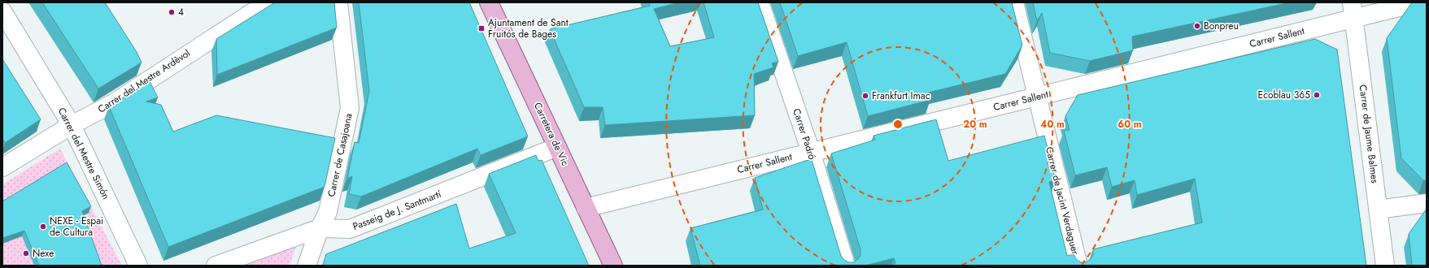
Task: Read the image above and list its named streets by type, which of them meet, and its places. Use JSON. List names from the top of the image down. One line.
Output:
{"streets":{"main road":["Carretera de Vic"],"street":["Carrer Sallent","Carrer del Mestre Ardèvol","Carrer Padró","Carrer de Jaume Balmes","Carrer del Mestre Simón","Carrer de Casajoana","Carrer de Jacint Verdaguer","Passeig de J. Santmartí"]},"crossings":[["Carrer Sallent","Carretera de Vic"],["Carrer Sallent","Carrer Padró"],["Carrer Sallent","Carrer de Jaume Balmes"],["Carrer Sallent","Carrer de Jacint Verdaguer"],["Carrer del Mestre Ardèvol","Carrer del Mestre Simón"],["Carretera de Vic","Passeig de J. Santmartí"],["Carrer de Casajoana","Passeig de J. Santmartí"]],"places":{"other":["4","Bonpreu","Ecoblau 365","Frankfurt Imac","NEXE - Espai de Cultura","Nexe"],"transit":["Ajuntament de Sant Fruitós de Bages"]},"rings":["20 m","40 m","60 m"]}
